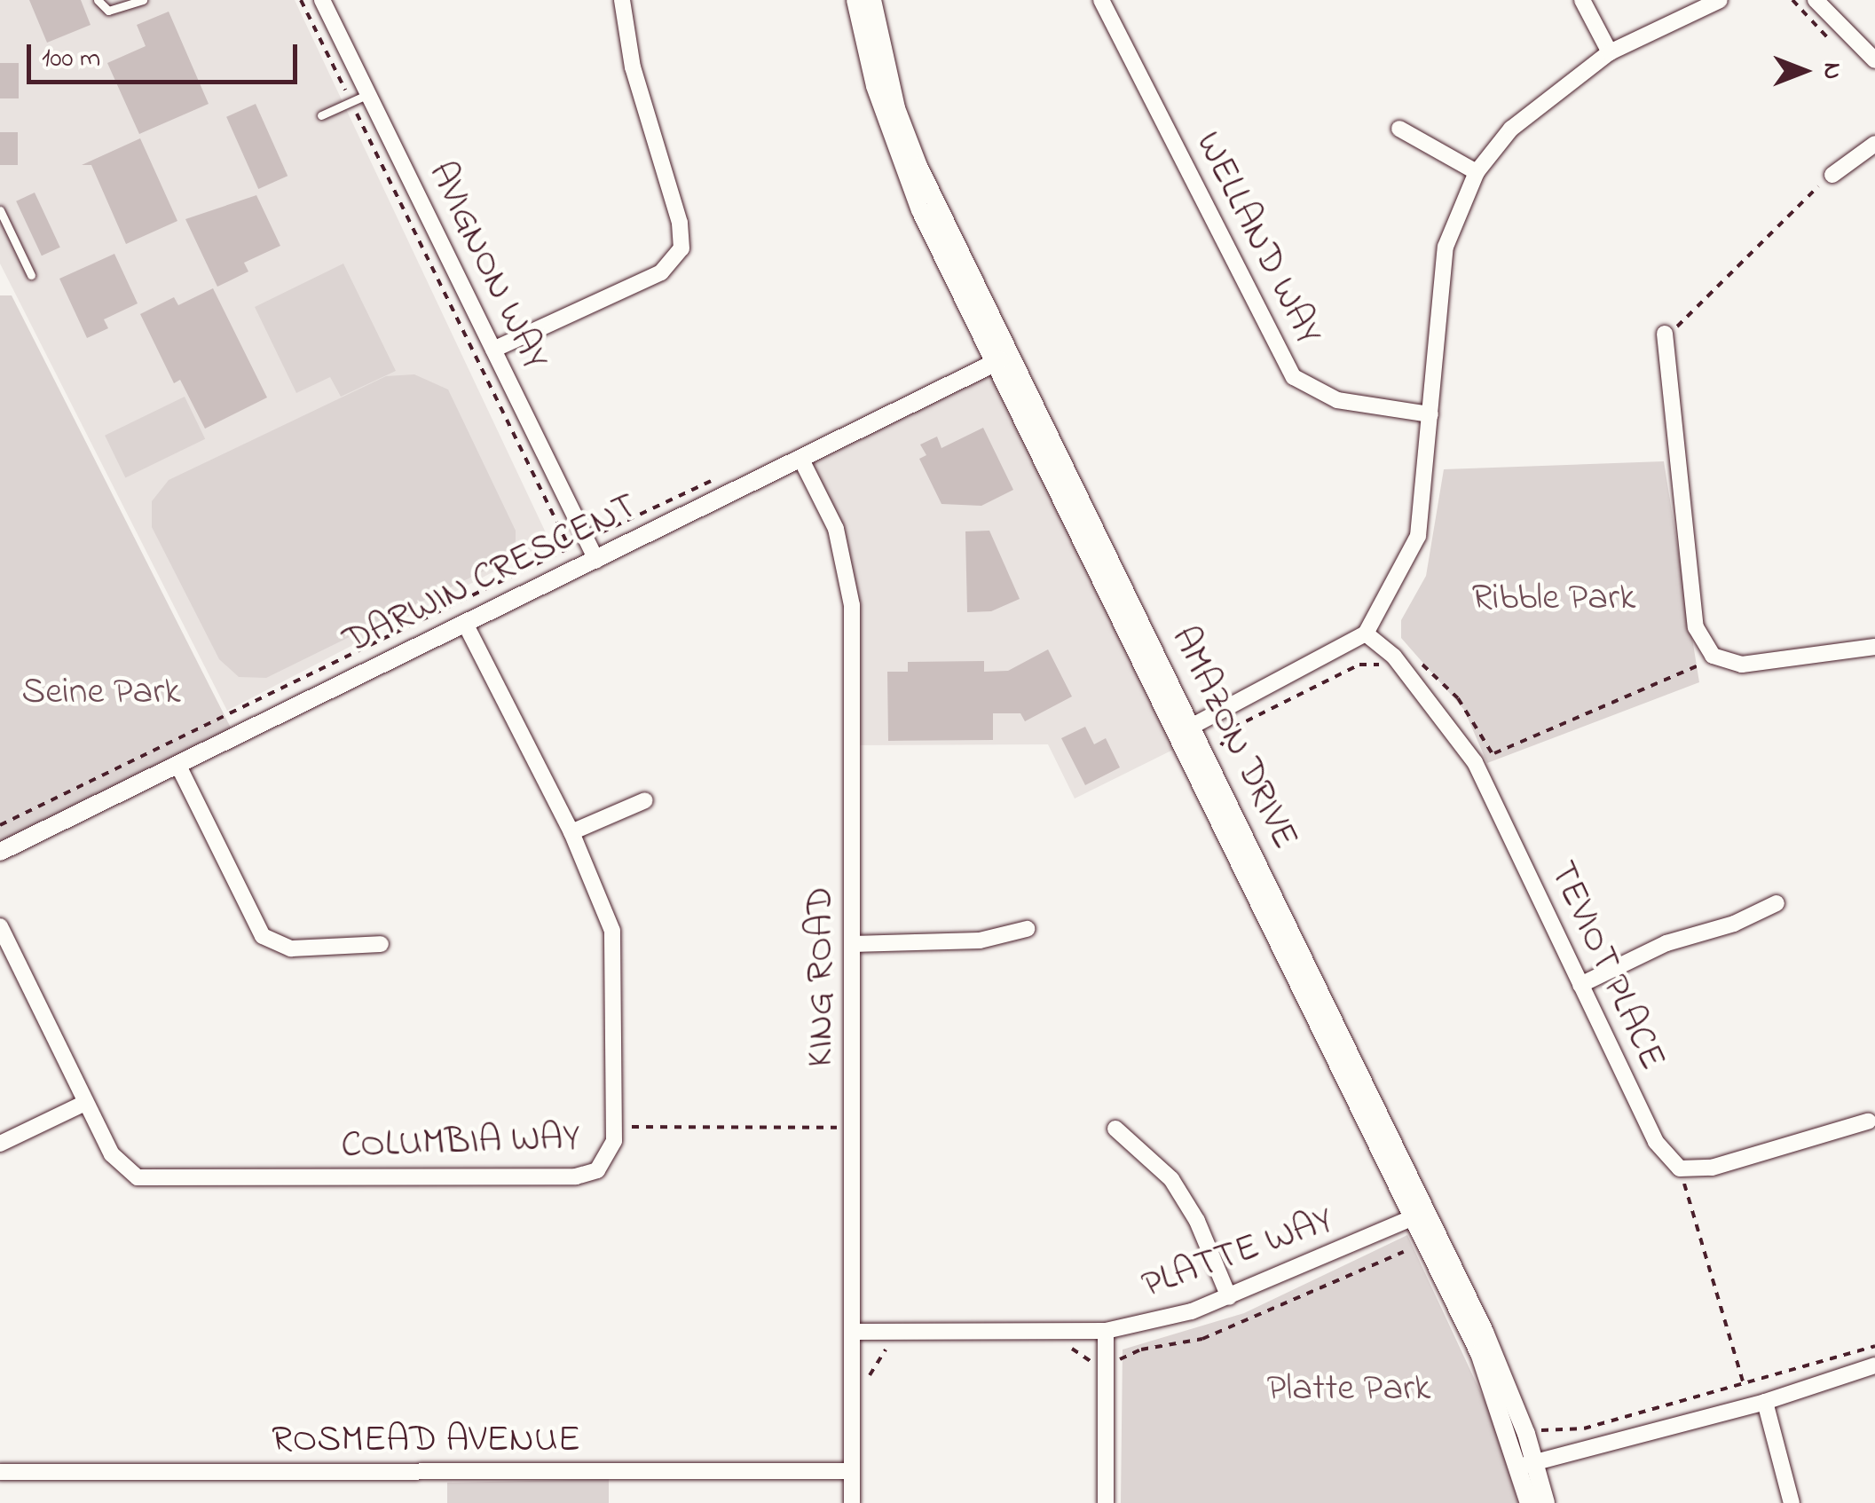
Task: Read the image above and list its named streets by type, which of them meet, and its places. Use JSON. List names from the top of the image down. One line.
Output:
{"streets":{"street":["WELLAND WAY","AVIGNON WAY","DARWIN CRESCENT","AMAZON DRIVE","TEVIOT PLACE","KING ROAD","COLUMBIA WAY","PLATTE WAY","ROSMEAD AVENUE"]},"crossings":[["AVIGNON WAY","DARWIN CRESCENT"],["DARWIN CRESCENT","AMAZON DRIVE"],["DARWIN CRESCENT","KING ROAD"],["DARWIN CRESCENT","COLUMBIA WAY"],["AMAZON DRIVE","PLATTE WAY"],["KING ROAD","PLATTE WAY"],["KING ROAD","ROSMEAD AVENUE"]],"parks":["Ribble Park","Seine Park","Platte Park"],"scale_bar":"100 m","north":"right"}
